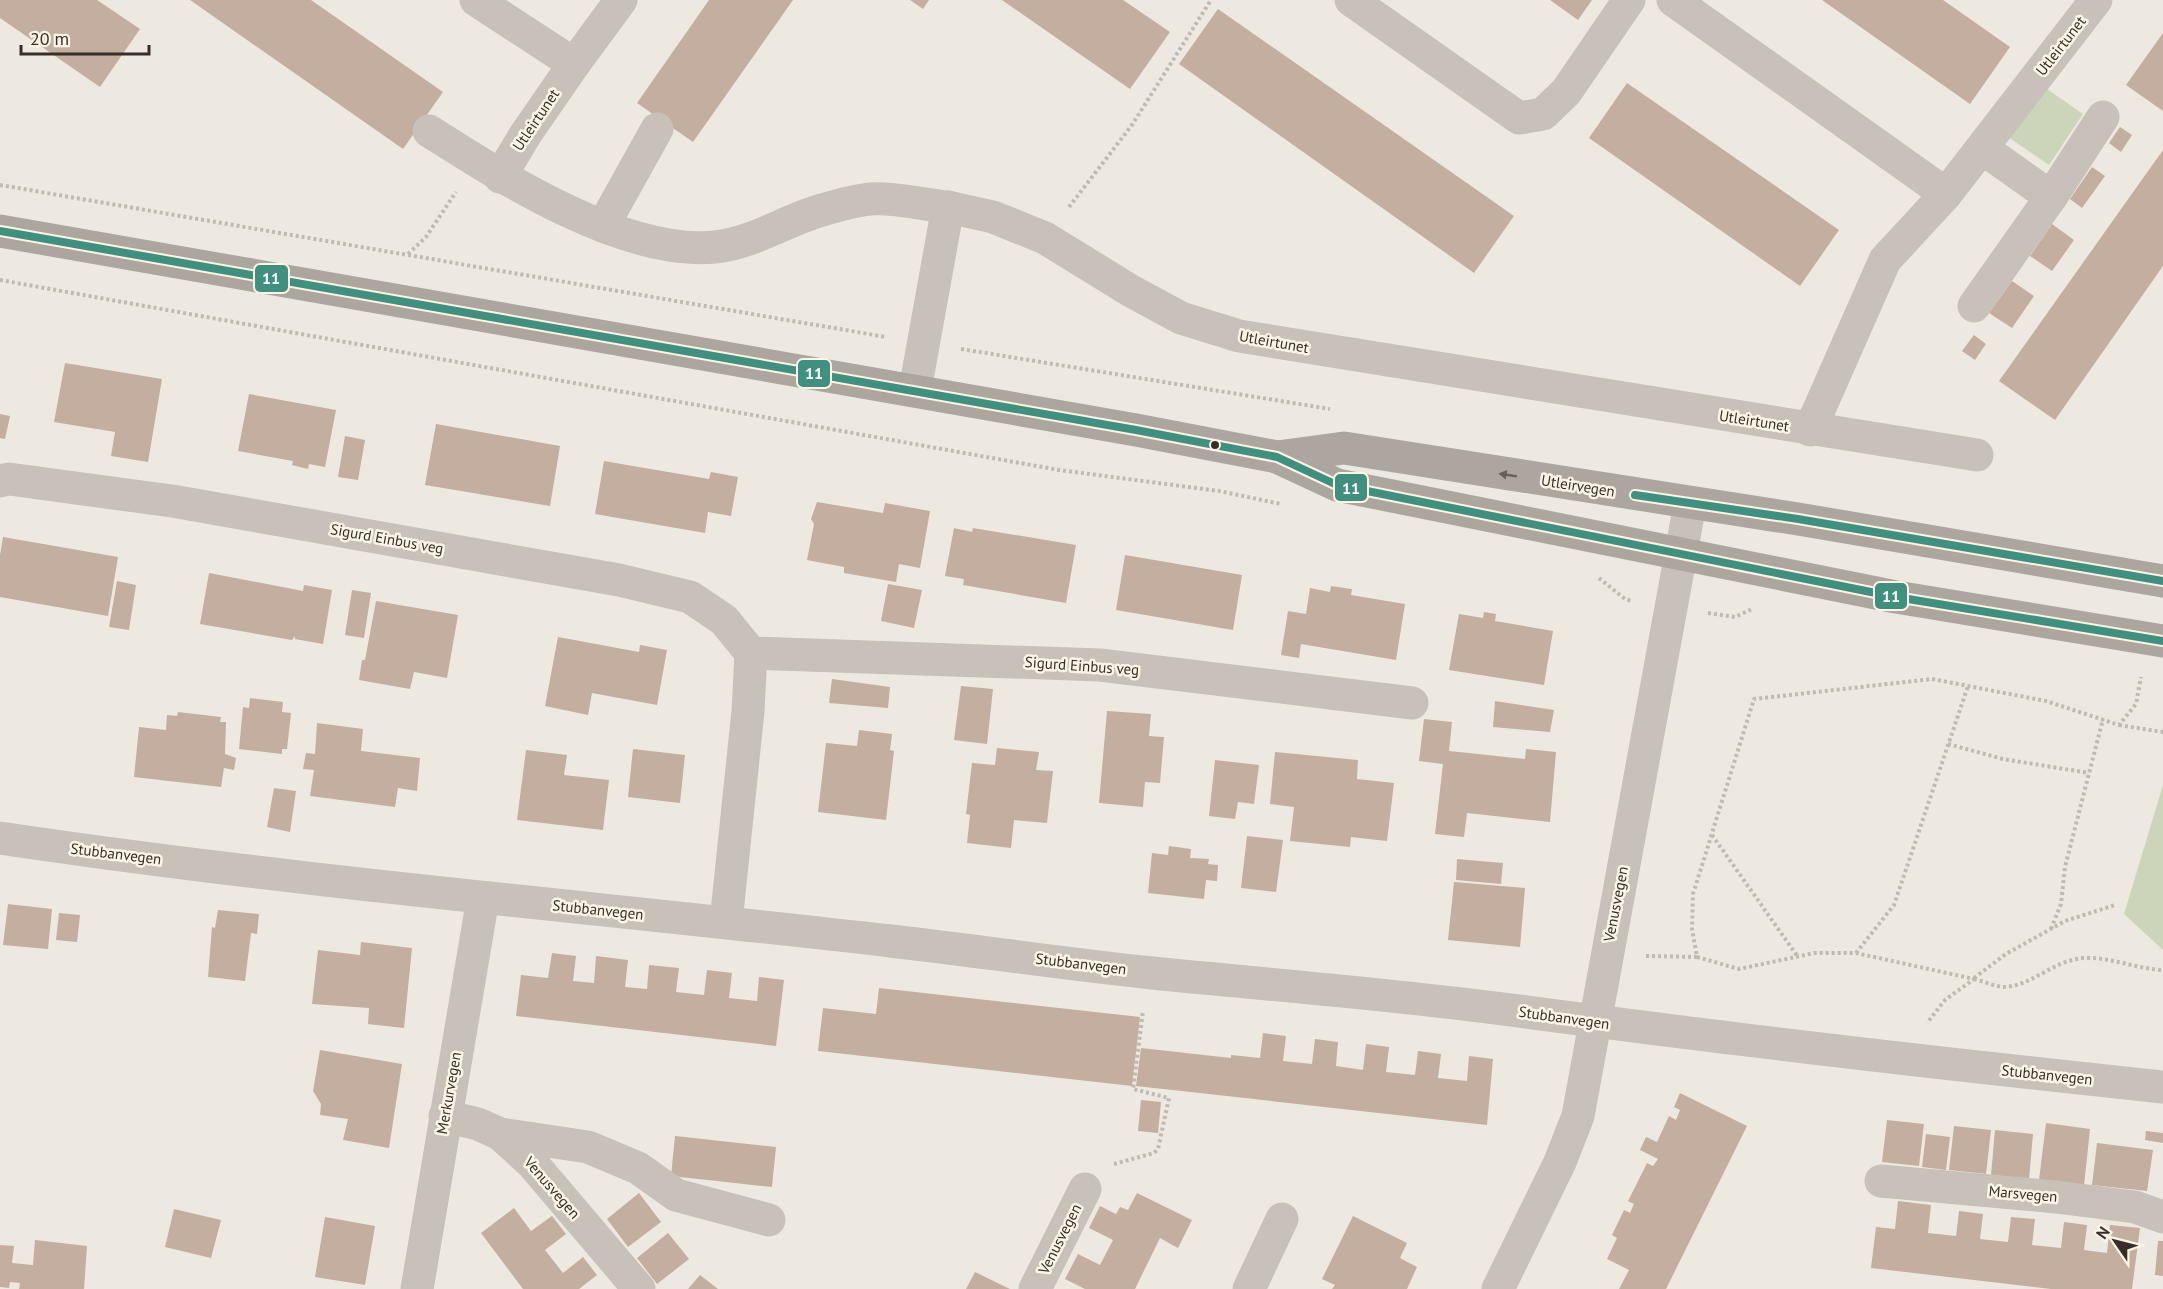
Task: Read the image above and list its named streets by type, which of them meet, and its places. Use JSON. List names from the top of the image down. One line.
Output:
{"streets":{"main road":["Utleirvegen"],"street":["Utleirtunet","Sigurd Einbus veg","Stubbanvegen","Venusvegen","Merkurvegen","Marsvegen"]},"crossings":[["Utleirvegen","Venusvegen"],["Stubbanvegen","Venusvegen"],["Stubbanvegen","Merkurvegen"],["Venusvegen","Merkurvegen"]],"lines":["transit line 11"],"scale_bar":"20 m","north":"top left"}
